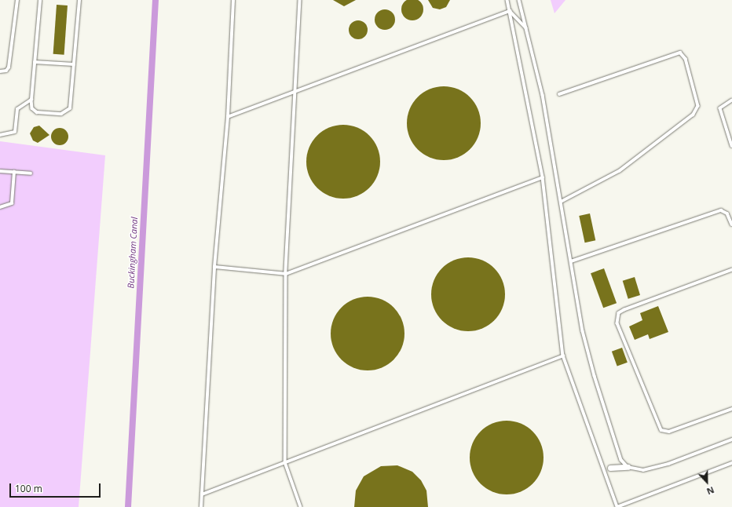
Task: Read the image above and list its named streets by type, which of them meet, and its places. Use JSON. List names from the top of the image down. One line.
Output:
{"water":["Buckingham Canal"],"scale_bar":"100 m","north":"bottom"}
